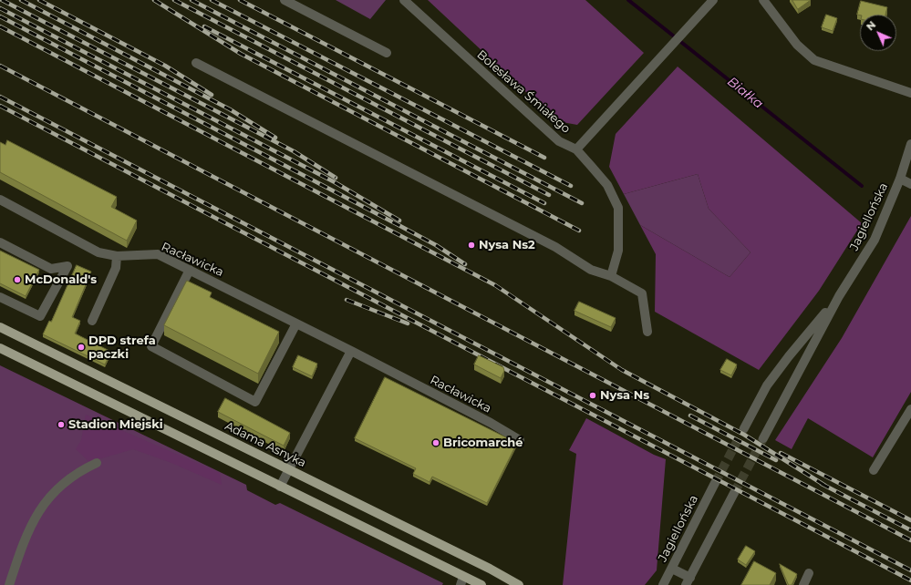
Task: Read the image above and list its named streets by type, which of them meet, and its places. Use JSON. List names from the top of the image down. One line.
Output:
{"streets":{"main road":["Adama Asnyka"],"street":["Bolesława Śmiałego","Jagiellońska","Racławicka"]},"water":["Białka"],"places":["Nysa Ns2","McDonald's","DPD strefa paczki","Nysa Ns","Stadion Miejski","Bricomarché"],"north":"top left"}
